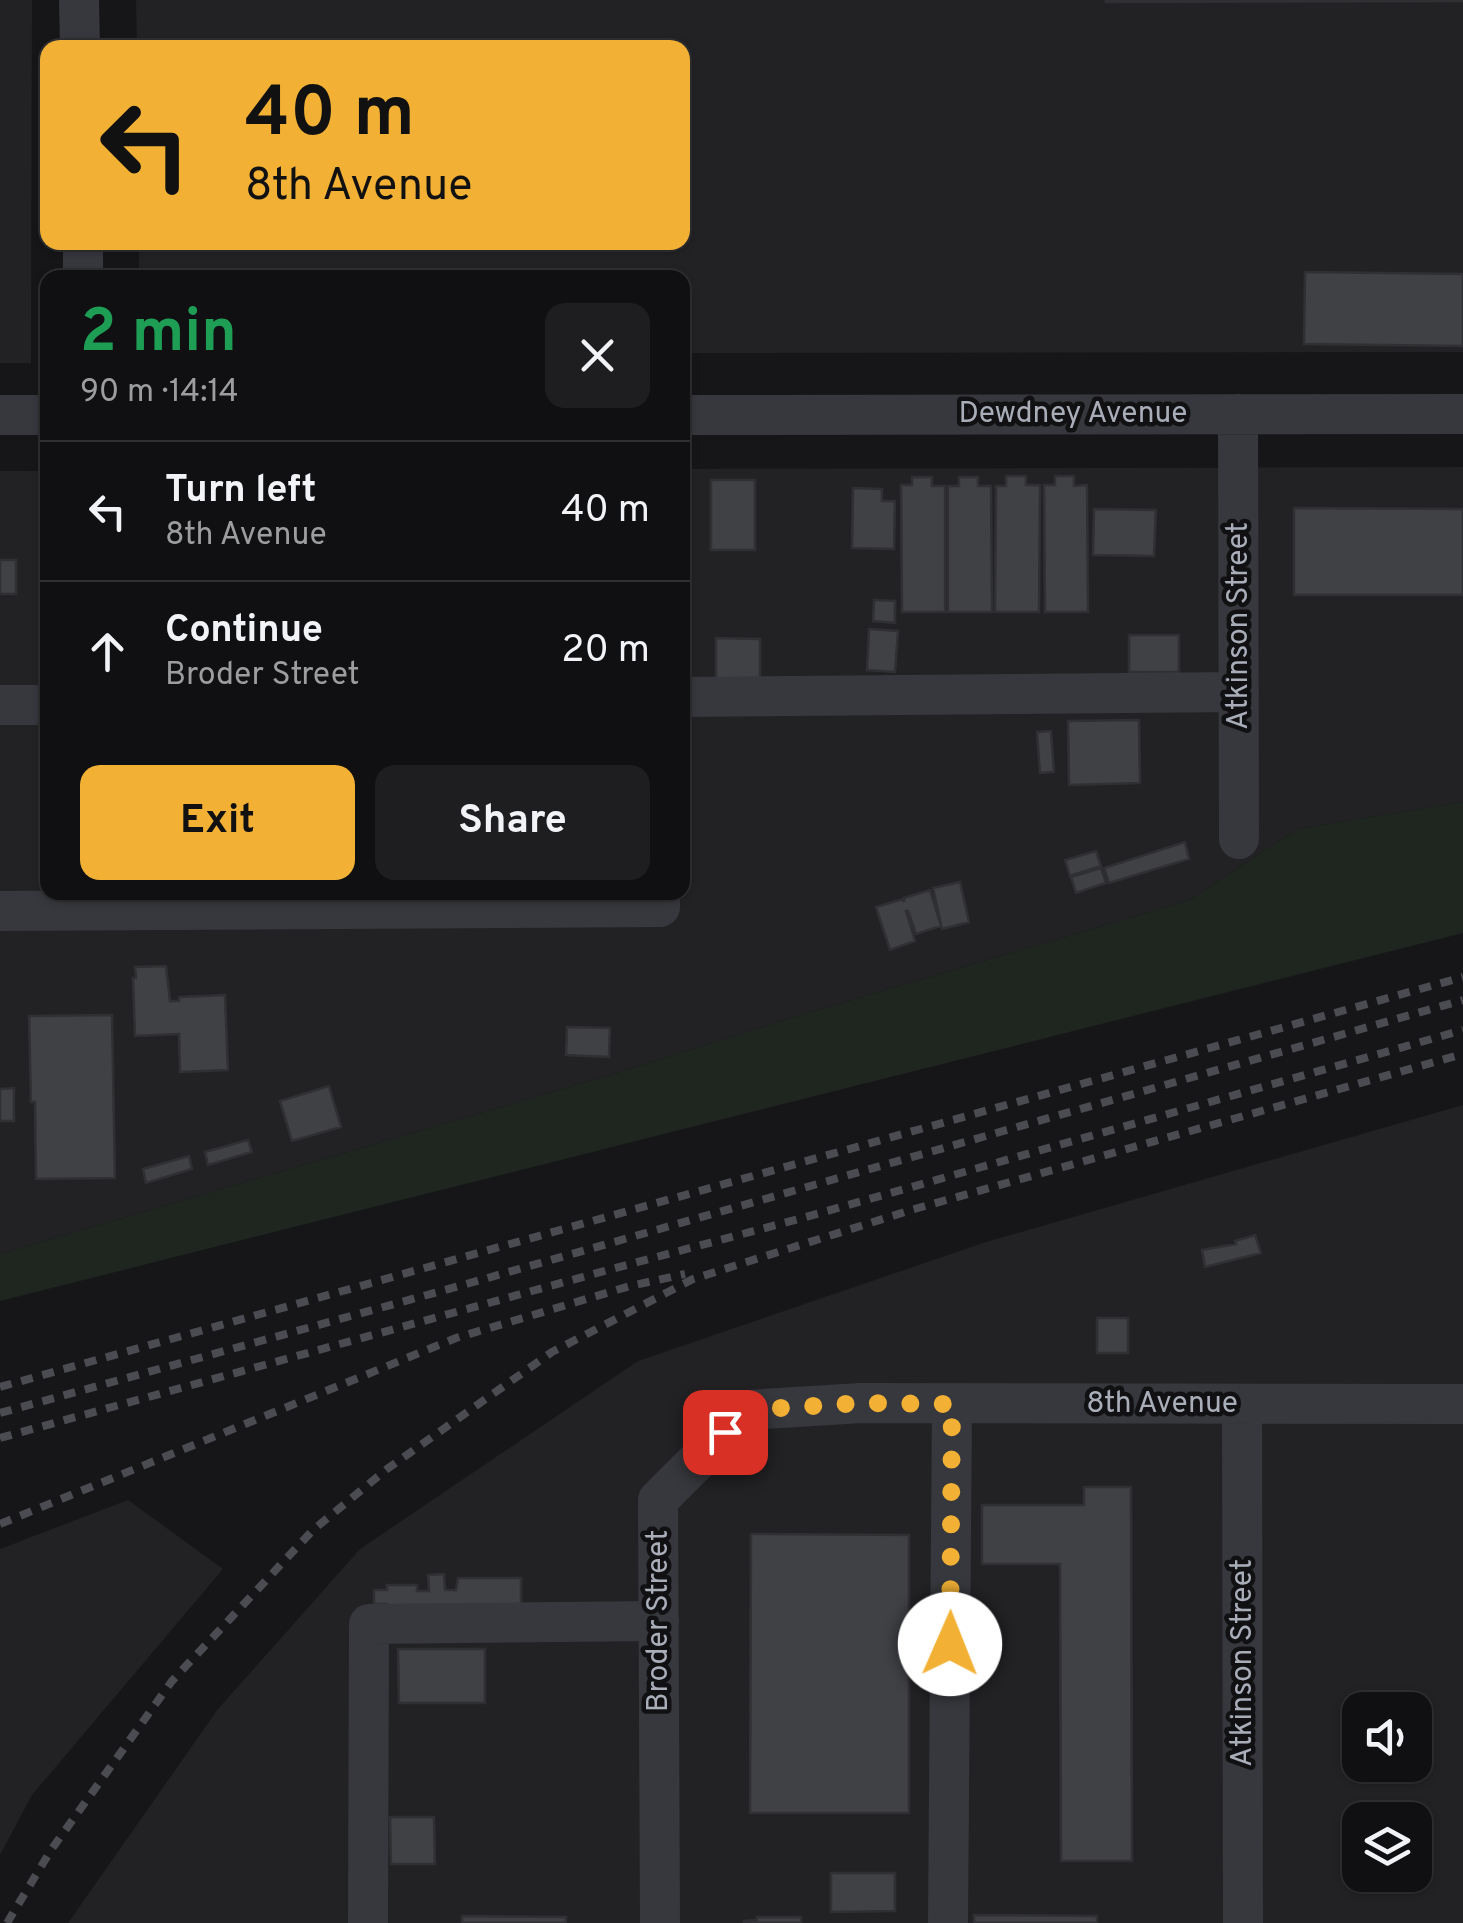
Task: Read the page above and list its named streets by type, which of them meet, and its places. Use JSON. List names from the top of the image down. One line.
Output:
{"streets":{"street":["Dewdney Avenue","Atkinson Street","8th Avenue","Broder Street"]},"crossings":[["Dewdney Avenue","Atkinson Street"],["Atkinson Street","8th Avenue"],["8th Avenue","Broder Street"]],"page":{"turn":["40 m","8th Avenue"],"heading":["2 min","90 m · 14:14"],"list":[{"name":"Turn left","note":"8th Avenue","value":"40 m"},{"name":"Continue","note":"Broder Street","value":"20 m"}],"buttons":["Exit","Share"]}}
